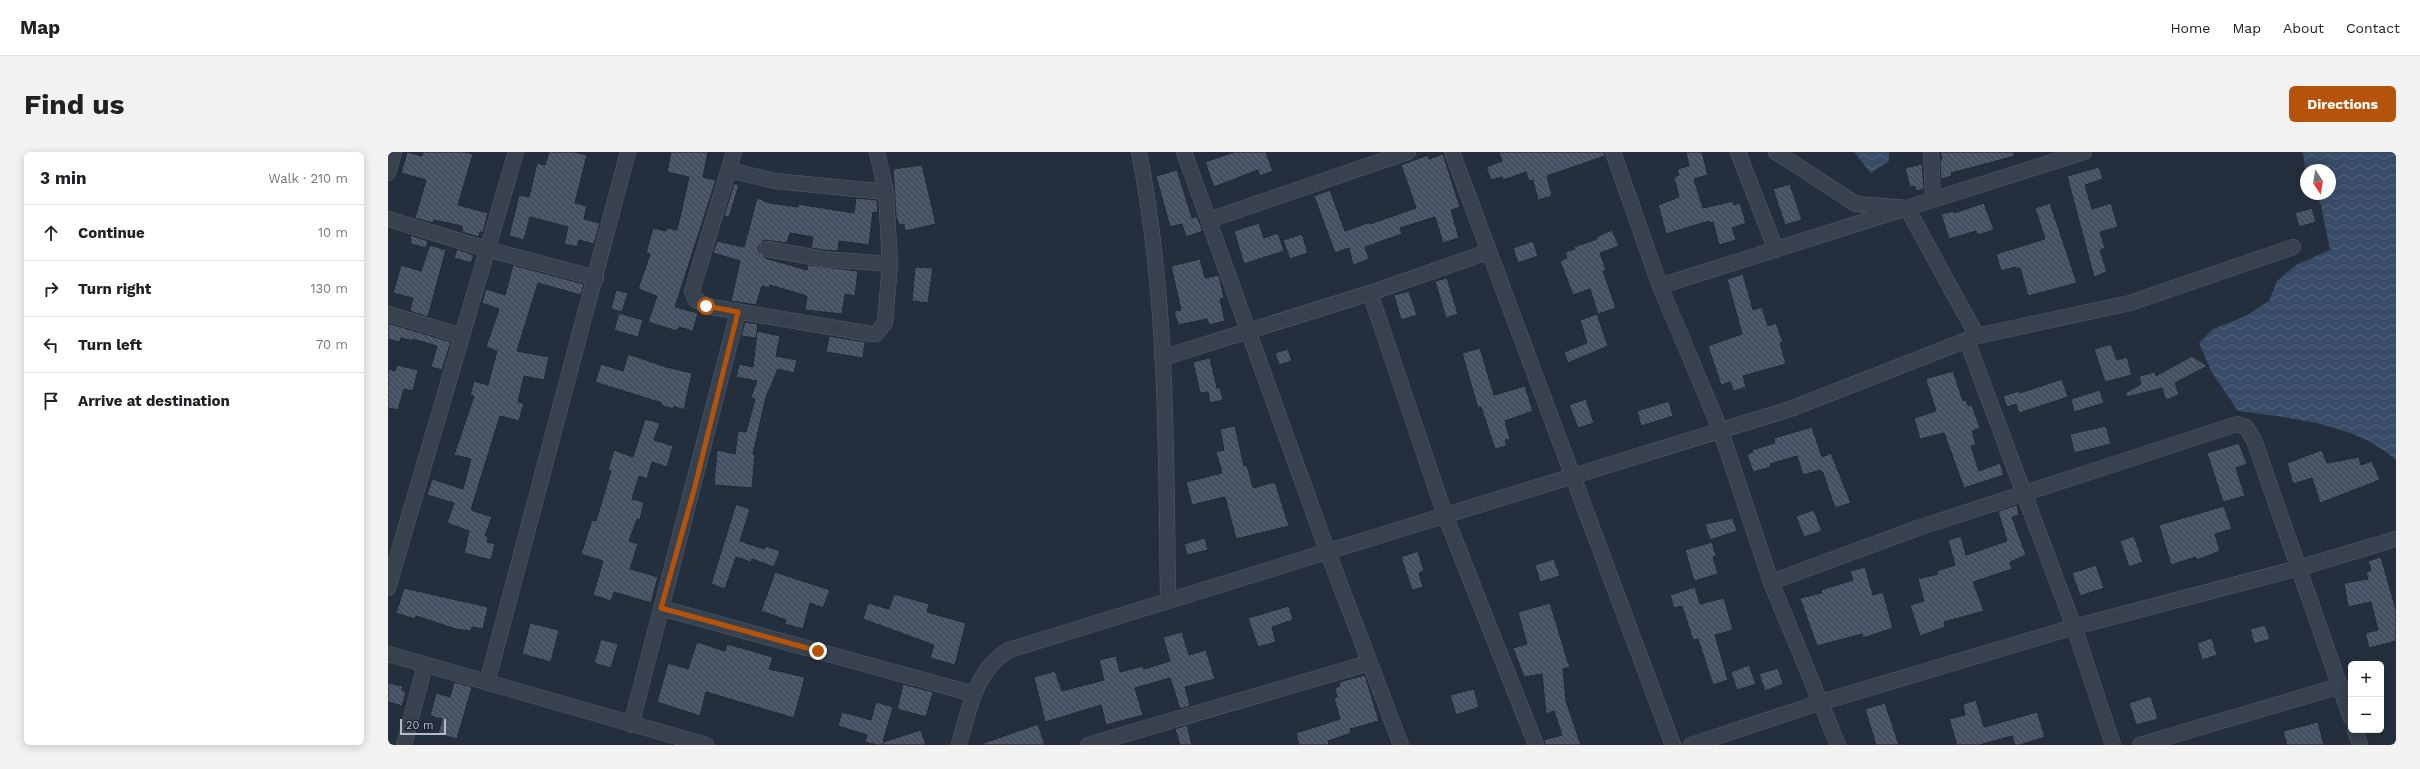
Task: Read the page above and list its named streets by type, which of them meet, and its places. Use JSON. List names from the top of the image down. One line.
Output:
{"scale_bar":"20 m","north":"bottom","page":{"header":"Map","nav":["Home","Map","About","Contact"],"buttons":"Directions","title":"Find us","heading":["3 min","Walk · 210 m"],"list":[["Continue","10 m"],["Turn right","130 m"],["Turn left","70 m"],"Arrive at destination"],"map_buttons":["+","−"],"scale":"20 m"}}
